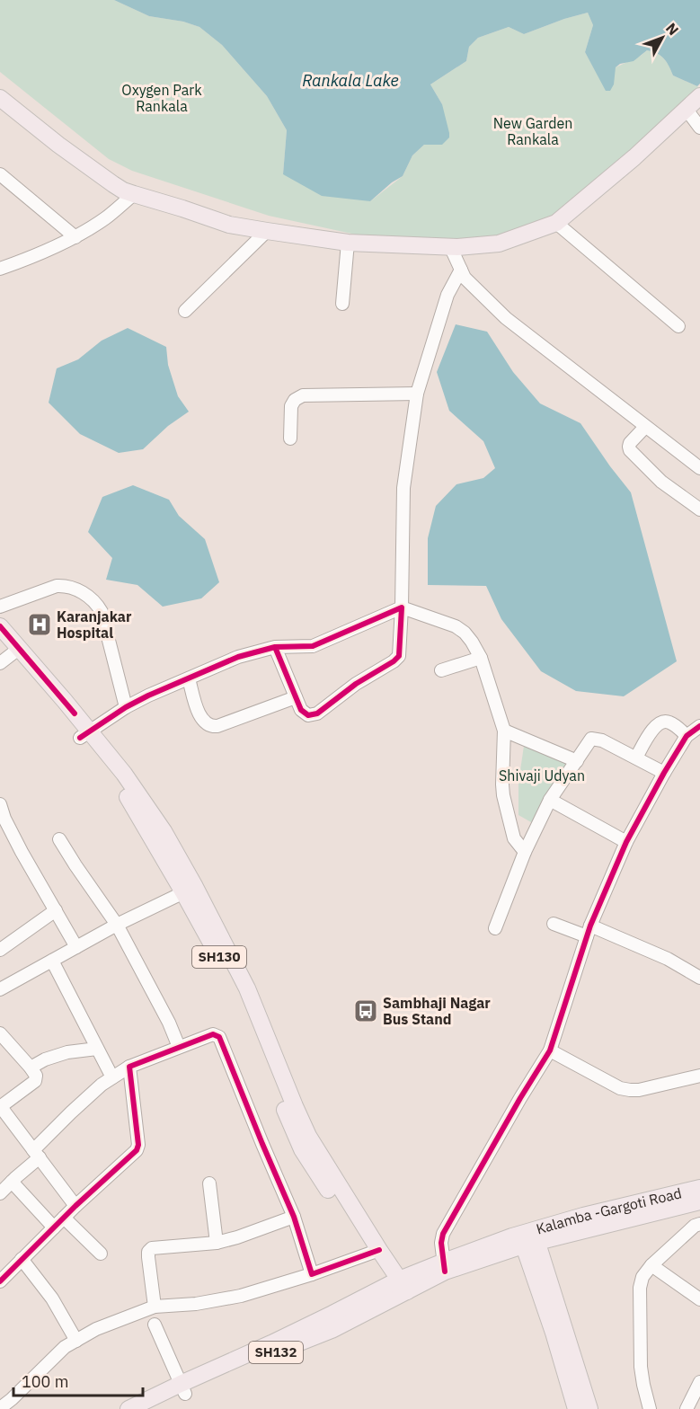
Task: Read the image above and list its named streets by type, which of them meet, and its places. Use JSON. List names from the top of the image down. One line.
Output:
{"streets":{"main road":["SH130","Kalamba -Gargoti Road","SH132"]},"crossings":[["SH130","Kalamba -Gargoti Road"],["SH130","SH132"],["Kalamba -Gargoti Road","SH132"]],"water":["Rankala Lake"],"parks":["Oxygen Park Rankala","New Garden Rankala","Shivaji Udyan"],"places":{"hospital":["Karanjakar Hospital"],"bus stop":["Sambhaji Nagar Bus Stand"]},"scale_bar":"100 m","north":"top right"}
